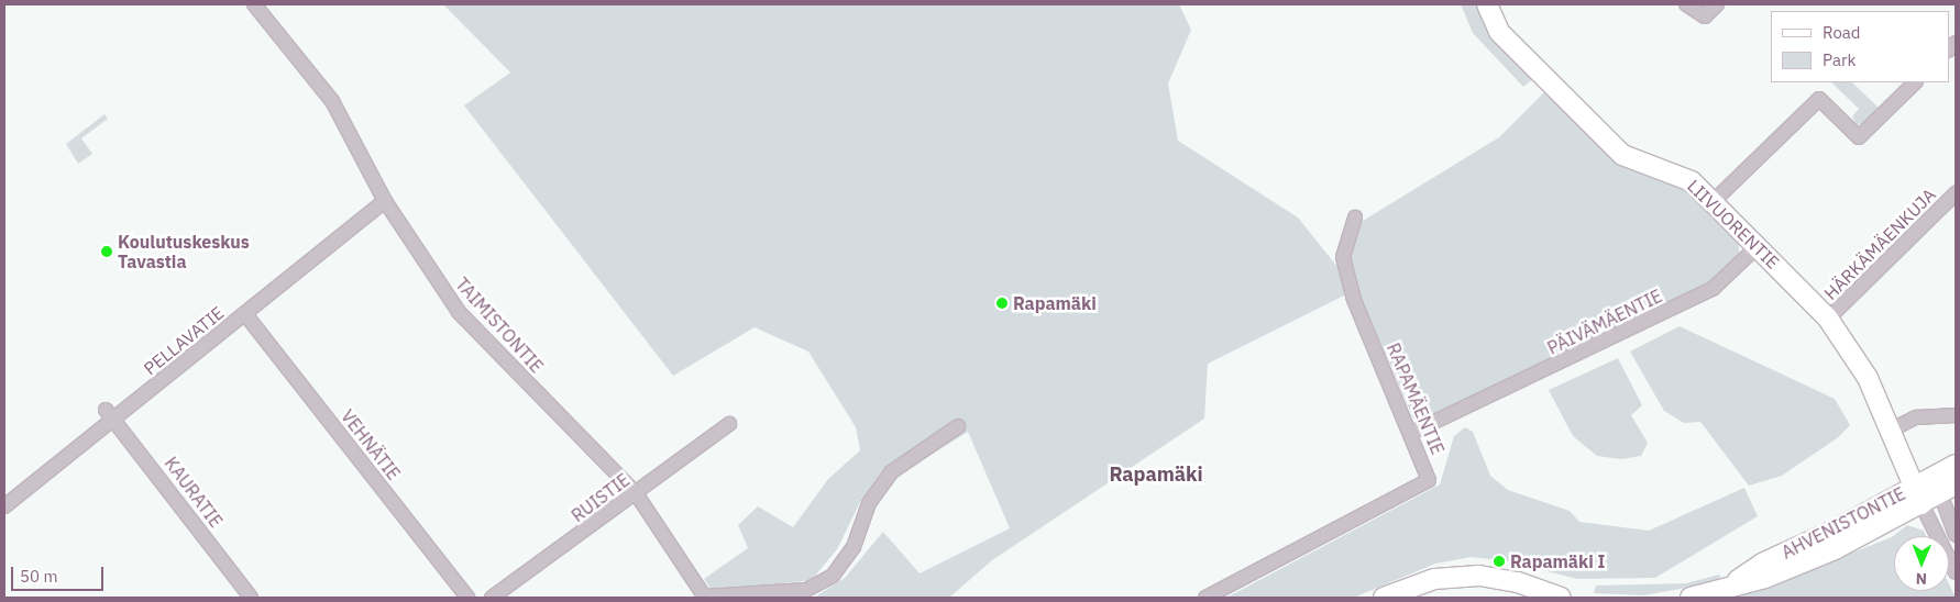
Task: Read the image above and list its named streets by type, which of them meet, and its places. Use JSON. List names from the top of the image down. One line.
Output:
{"streets":{"street":["LIIVUORENTIE","HÄRKÄMÄENKUJA","PÄIVÄMÄENTIE","TAIMISTONTIE","PELLAVATIE","RAPAMÄENTIE","VEHNÄTIE","KAURATIE","RUISTIE","AHVENISTONTIE"]},"crossings":[["LIIVUORENTIE","HÄRKÄMÄENKUJA"],["LIIVUORENTIE","PÄIVÄMÄENTIE"],["LIIVUORENTIE","AHVENISTONTIE"],["PÄIVÄMÄENTIE","RAPAMÄENTIE"],["TAIMISTONTIE","PELLAVATIE"],["TAIMISTONTIE","RUISTIE"],["PELLAVATIE","VEHNÄTIE"],["PELLAVATIE","KAURATIE"]],"districts":["Rapamäki"],"places":["Koulutuskeskus Tavastia","Rapamäki","Rapamäki I"],"legend":["Road","Park"],"scale_bar":"50 m","north":"bottom"}
